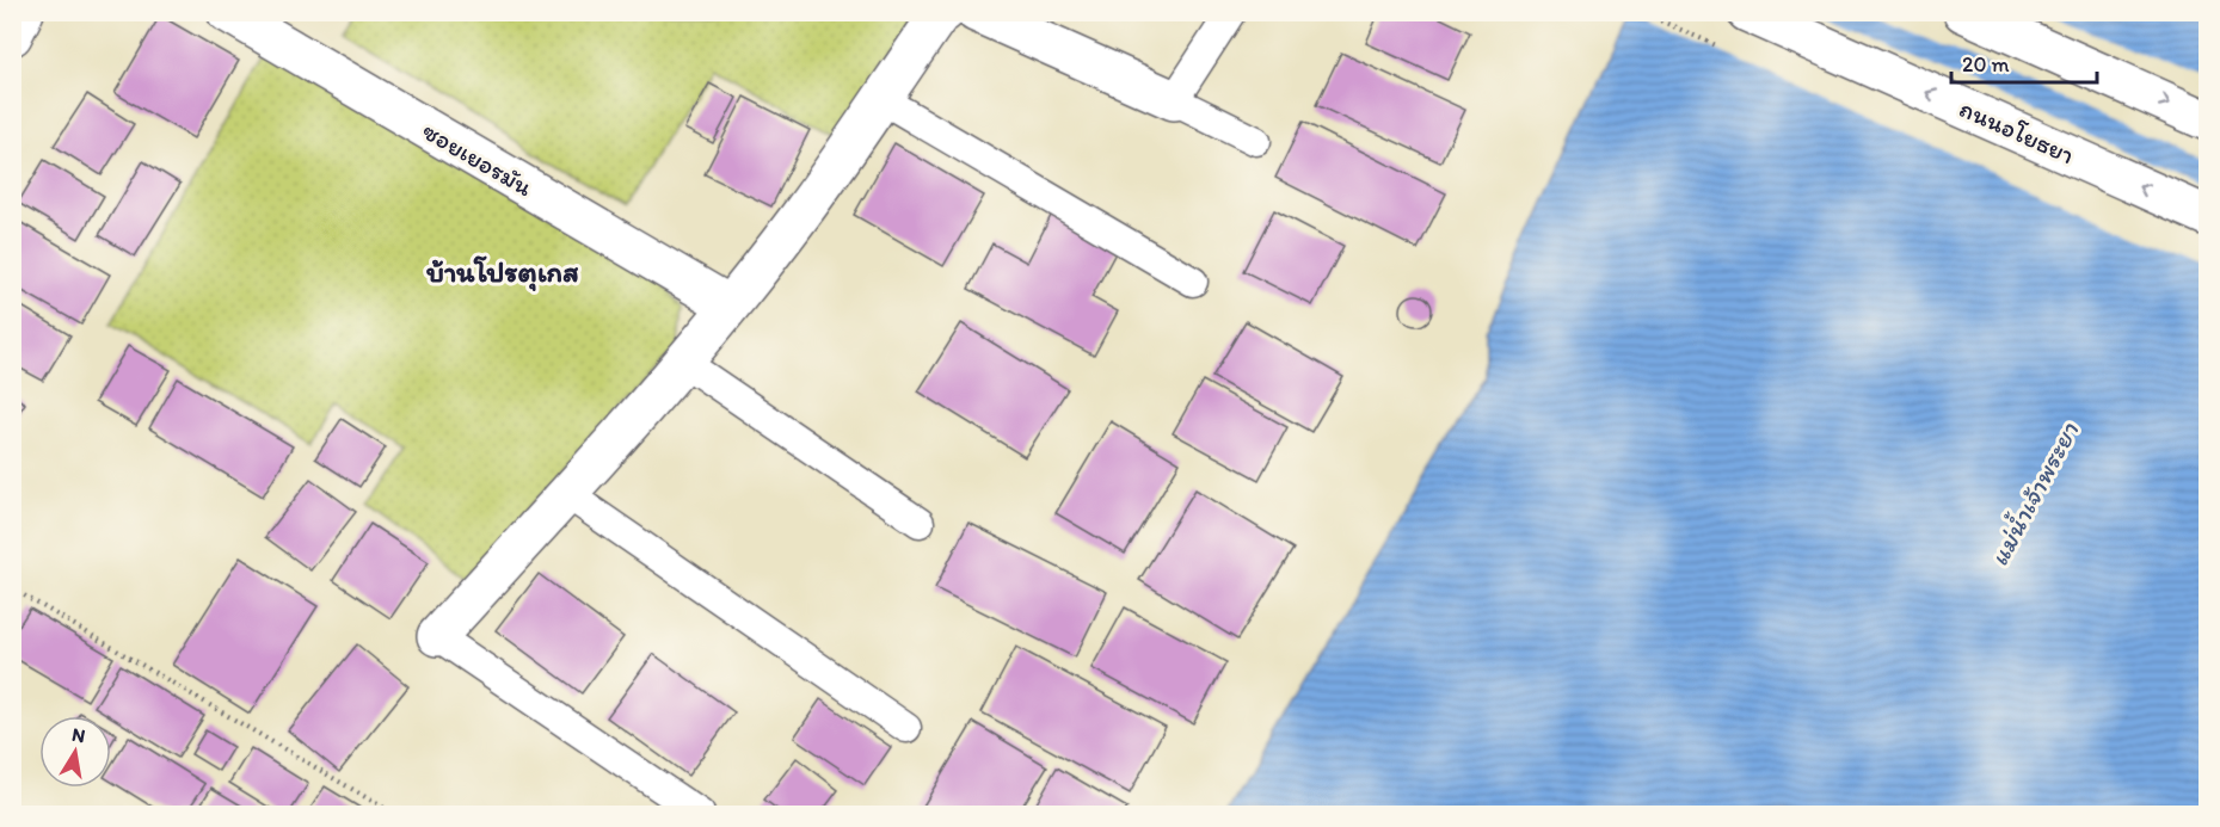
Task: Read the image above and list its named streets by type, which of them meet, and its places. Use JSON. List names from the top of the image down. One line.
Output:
{"streets":{"street":["ถนนอโยธยา","ซอยเยอรมัน"]},"districts":["บ้านโปรตุเกส"],"water":["แม่น้ำเจ้าพระยา"],"scale_bar":"20 m","north":"top"}
